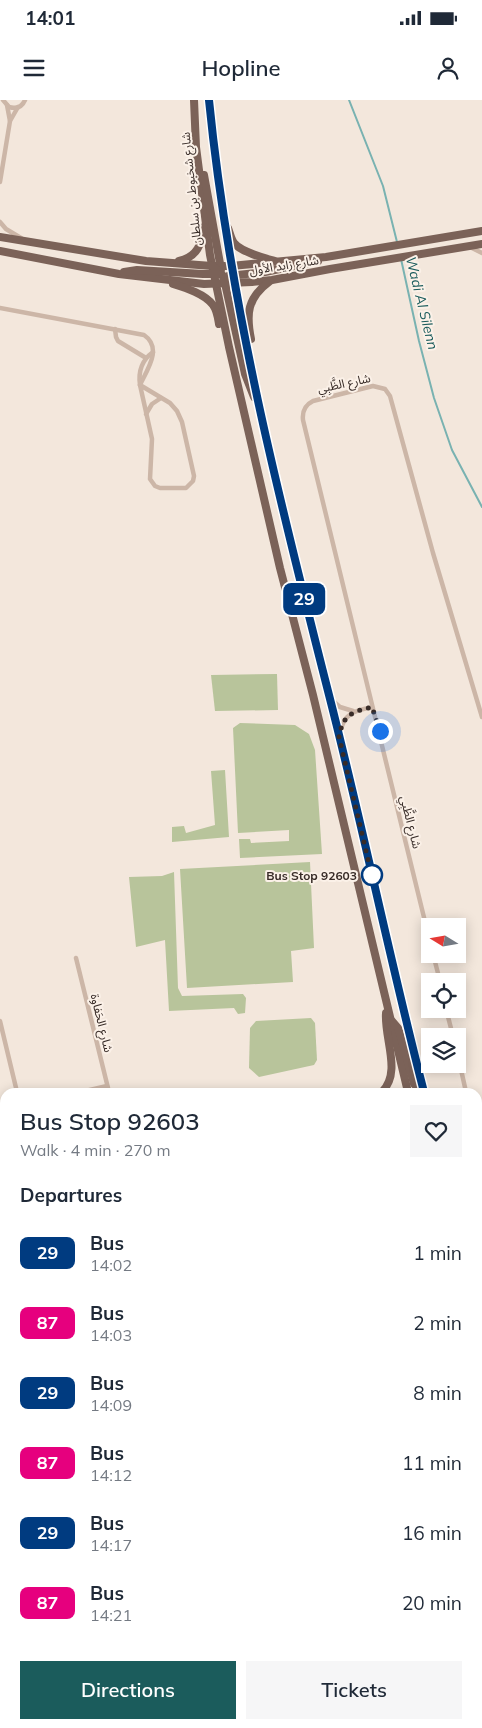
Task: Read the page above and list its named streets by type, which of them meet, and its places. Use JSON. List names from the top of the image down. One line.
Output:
{"streets":{"main road":["شارع شخبوط بن سلطان","شارع زايد الأول"],"street":["شارع الظَّبِي","شارع الحَفاوة"]},"crossings":[["شارع شخبوط بن سلطان","شارع زايد الأول"]],"water":["Wadi Al Silenn"],"places":["Bus Stop 92603"],"lines":["bus line 29"],"north":"left","page":{"status":"14:01","header":"Hopline","on_map":"29","heading":[["Bus Stop 92603","Walk · 4 min · 270 m"],"Departures"],"list":[{"mark":"29","name":"Bus","note":"14:02","value":"1 min"},{"mark":"87","name":"Bus","note":"14:03","value":"2 min"},{"mark":"29","name":"Bus","note":"14:09","value":"8 min"},{"mark":"87","name":"Bus","note":"14:12","value":"11 min"},{"mark":"29","name":"Bus","note":"14:17","value":"16 min"},{"mark":"87","name":"Bus","note":"14:21","value":"20 min"}],"buttons":["Directions","Tickets"]}}
